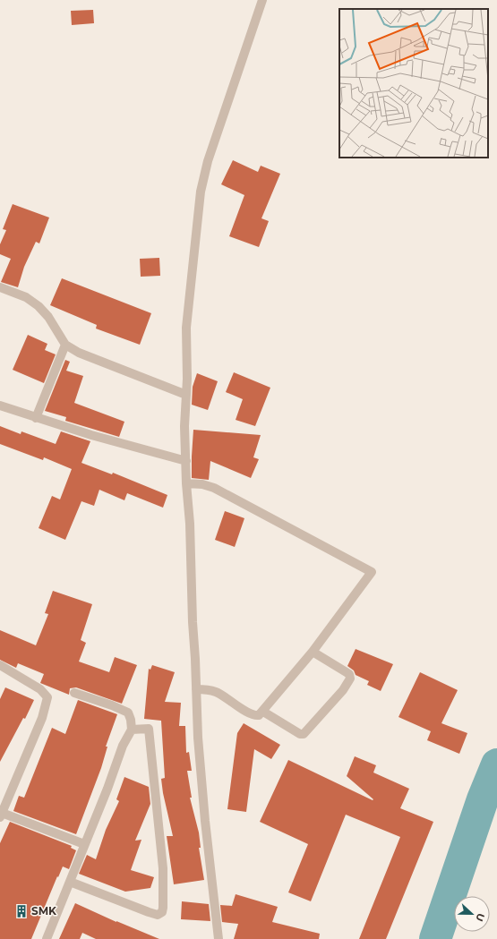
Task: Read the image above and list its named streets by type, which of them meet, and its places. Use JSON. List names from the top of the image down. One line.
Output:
{"places":{"building":["SMK"]},"north":"right"}
